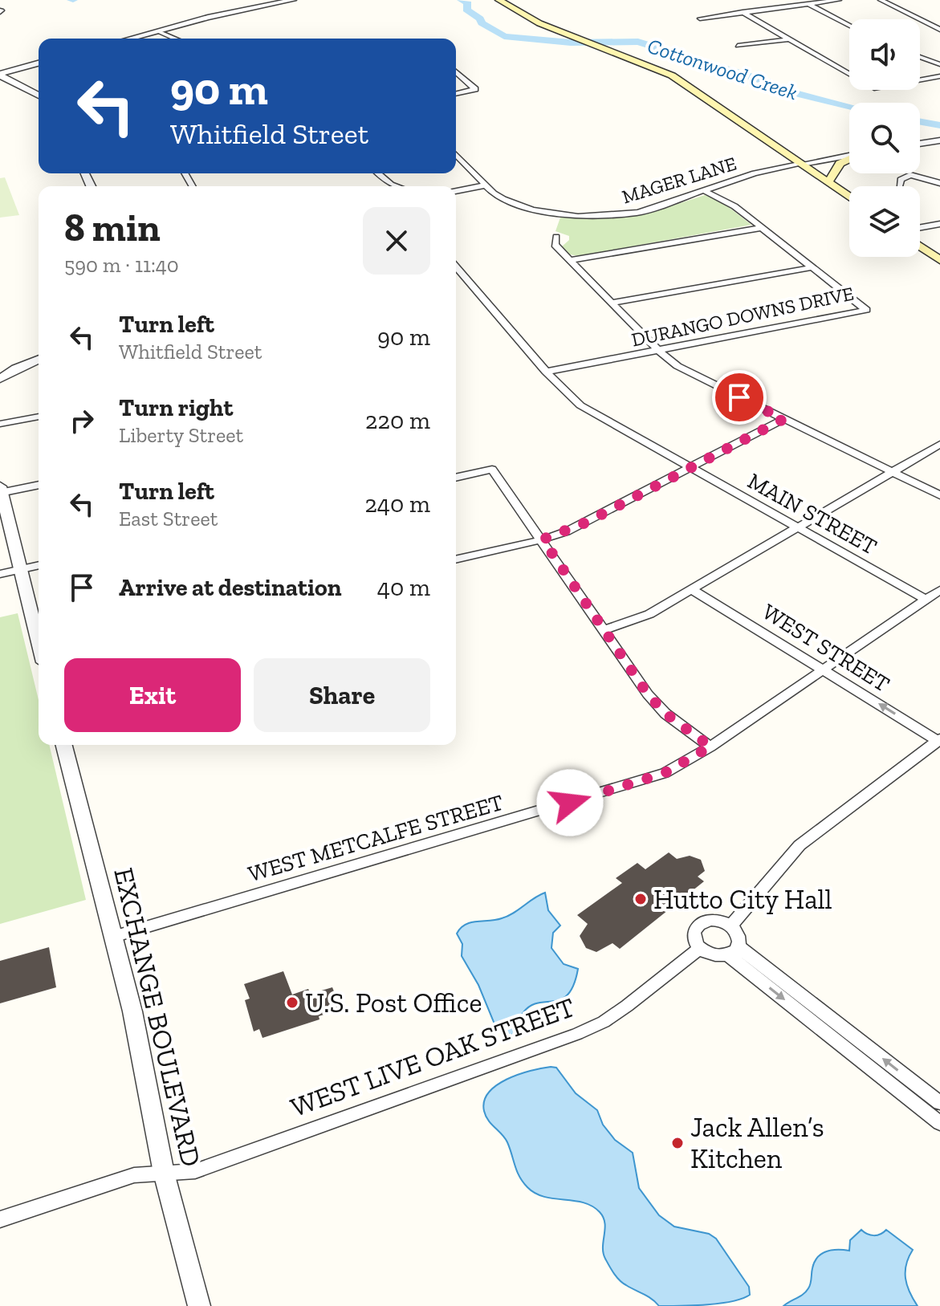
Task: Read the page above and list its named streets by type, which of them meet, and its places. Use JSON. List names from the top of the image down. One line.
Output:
{"streets":{"street":["MAGER LANE","DURANGO DOWNS DRIVE","MAIN STREET","WEST STREET","WEST METCALFE STREET","EXCHANGE BOULEVARD","WEST LIVE OAK STREET"]},"crossings":[["MAGER LANE","DURANGO DOWNS DRIVE"],["DURANGO DOWNS DRIVE","MAIN STREET"],["MAIN STREET","WEST METCALFE STREET"],["WEST STREET","WEST METCALFE STREET"],["WEST METCALFE STREET","EXCHANGE BOULEVARD"],["EXCHANGE BOULEVARD","WEST LIVE OAK STREET"]],"one_way":["WEST STREET"],"water":["Cottonwood Creek"],"places":["Hutto City Hall","U.S. Post Office","Jack Allen’s Kitchen"],"page":{"turn":["90 m","Whitfield Street"],"heading":["8 min","590 m · 11:40"],"list":[{"name":"Turn left","note":"Whitfield Street","value":"90 m"},{"name":"Turn right","note":"Liberty Street","value":"220 m"},{"name":"Turn left","note":"East Street","value":"240 m"},{"name":"Arrive at destination","value":"40 m"}],"buttons":["Exit","Share"]}}
